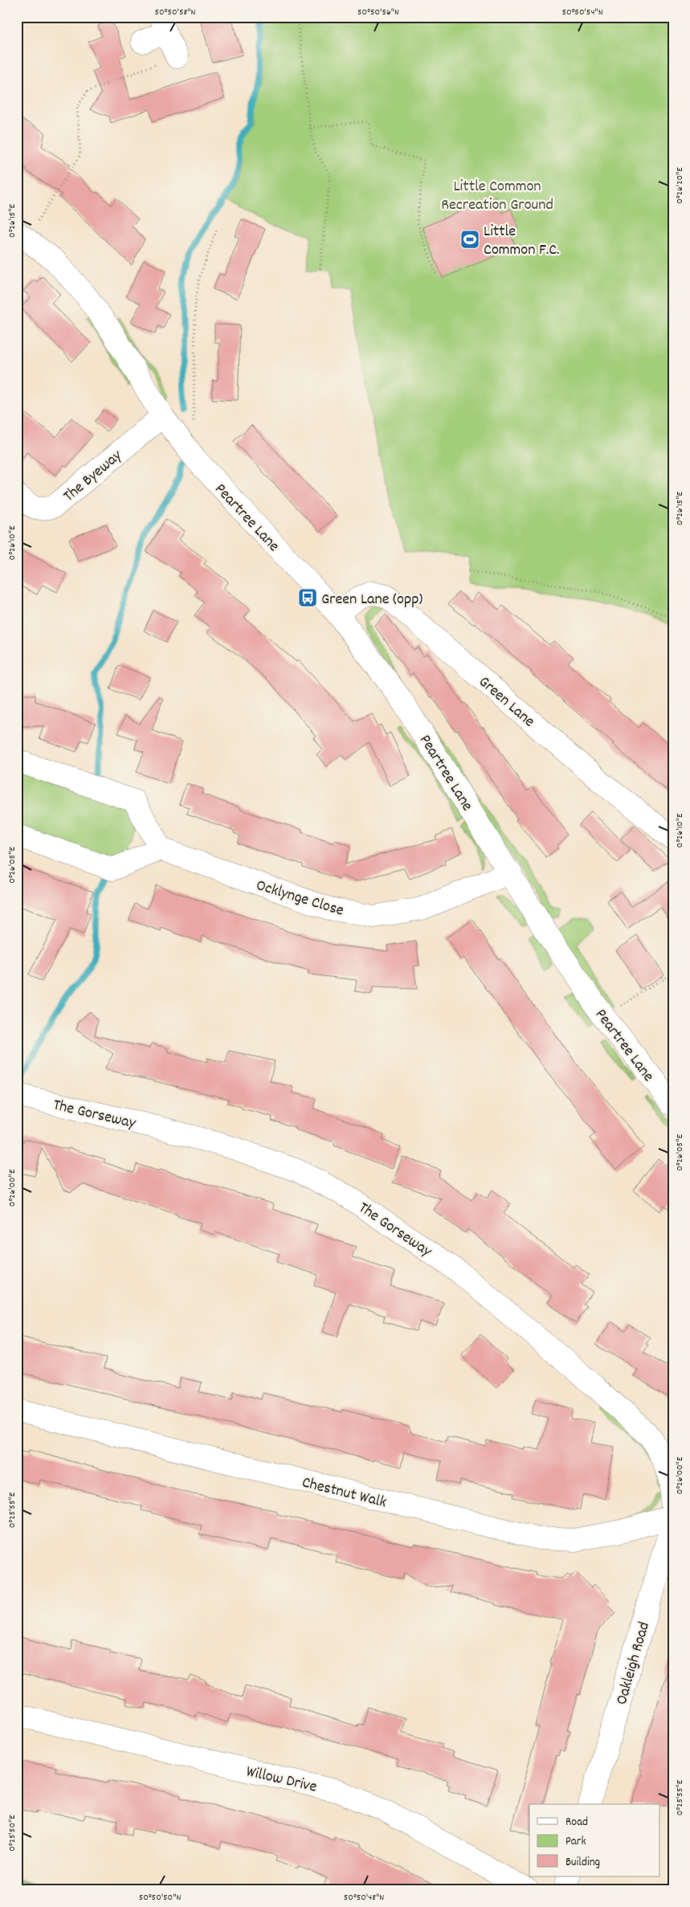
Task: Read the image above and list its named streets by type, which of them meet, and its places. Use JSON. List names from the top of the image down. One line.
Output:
{"streets":{"street":["The Byeway","Peartree Lane","Green Lane","Ocklynge Close","The Gorseway","Chestnut Walk","Oakleigh Road","Willow Drive"]},"crossings":[["The Byeway","Peartree Lane"],["Peartree Lane","Green Lane"],["Peartree Lane","Ocklynge Close"],["Chestnut Walk","Oakleigh Road"]],"parks":["Little Common Recreation Ground"],"places":{"sports":["Little Common F.C."],"bus stop":["Green Lane (opp)"]},"legend":["Road","Park","Building"],"coordinates":["50°50'58\"N","50°50'56\"N","50°50'54\"N","0°26'20\"E","0°26'15\"E","0°26'10\"E","0°26'05\"E","0°26'00\"E","0°25'55\"E","0°25'50\"E","50°50'50\"N","50°50'48\"N"]}
